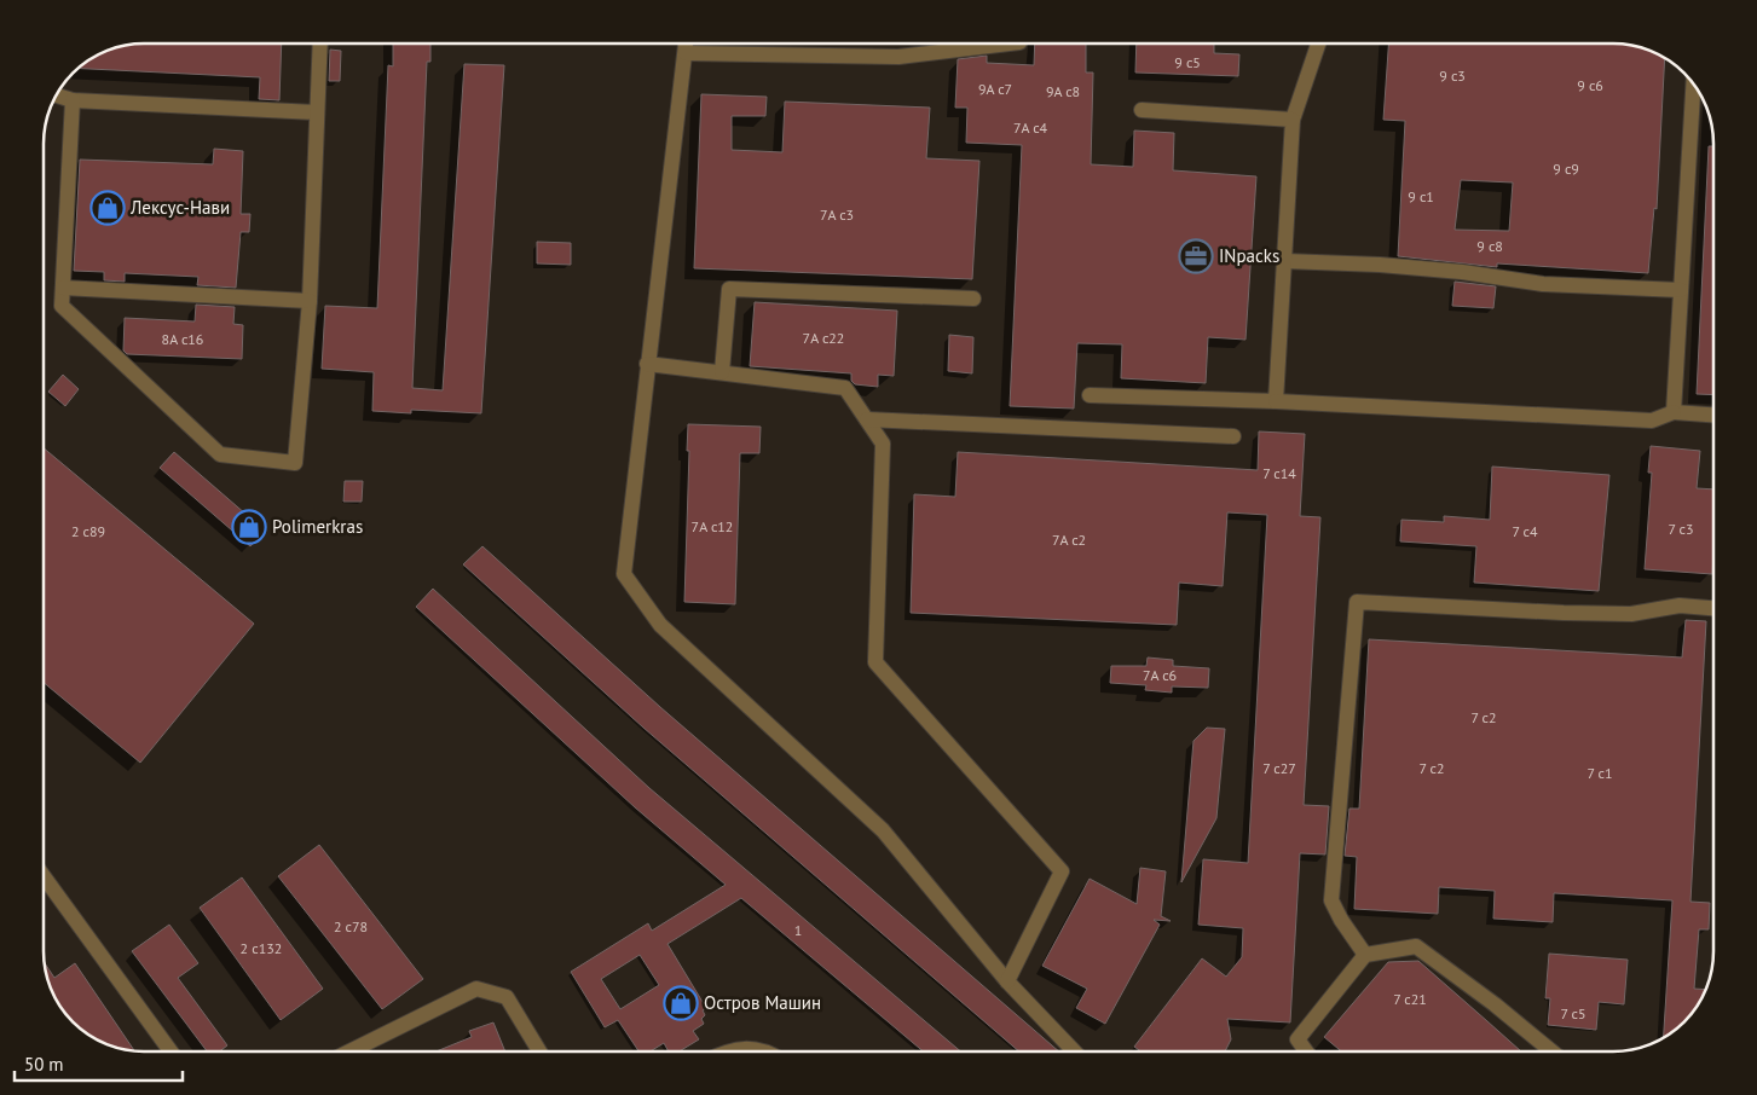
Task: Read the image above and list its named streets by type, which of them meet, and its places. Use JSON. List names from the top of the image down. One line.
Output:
{"places":{"shop":["Лексус-Нави","Polimerkras","Остров Машин"],"office":["INpacks"]},"house_numbers":["9 с5","9 с3","9 с6","9А с7","9А с8","7А с4","9 с9","9 с1","7А с3","9 с8","7А с22","8А с16","7 с14","7А с12","7 c3","2 с89","7 с4","7А с2","7А с6","7 с2","7 с27","7 c2","7 с1","2 с78","1","2 с132","7 c21","7 c5"],"scale_bar":"50 m"}
